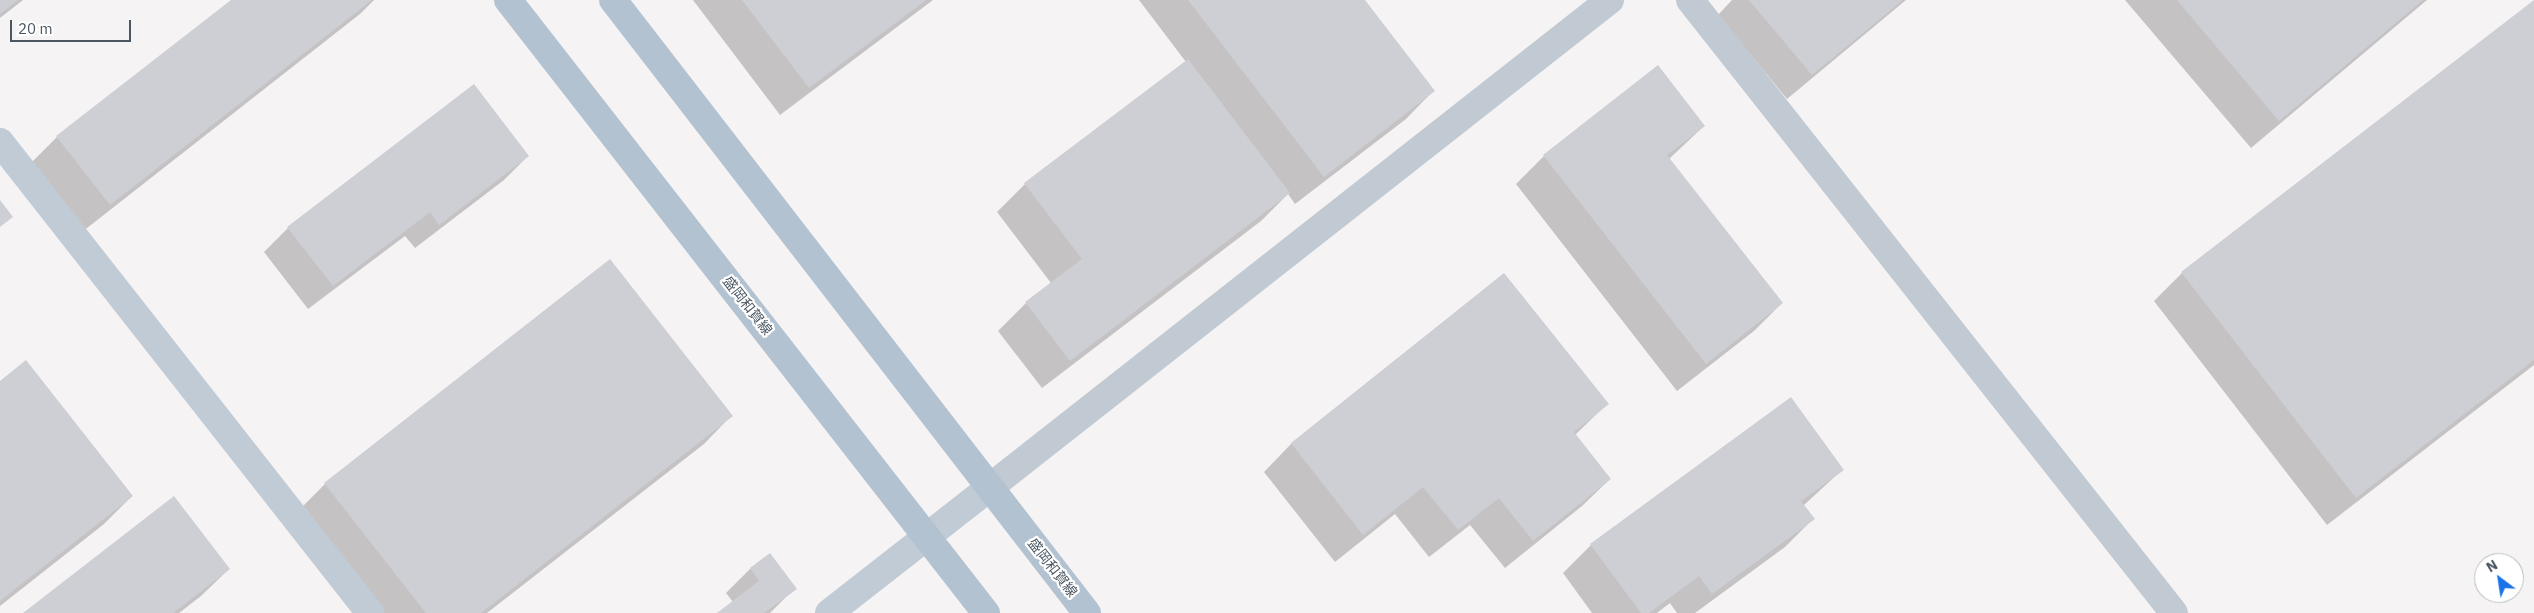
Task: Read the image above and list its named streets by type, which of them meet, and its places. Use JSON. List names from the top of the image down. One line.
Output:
{"streets":{"main road":["盛岡和賀線"]},"scale_bar":"20 m","north":"top left"}
